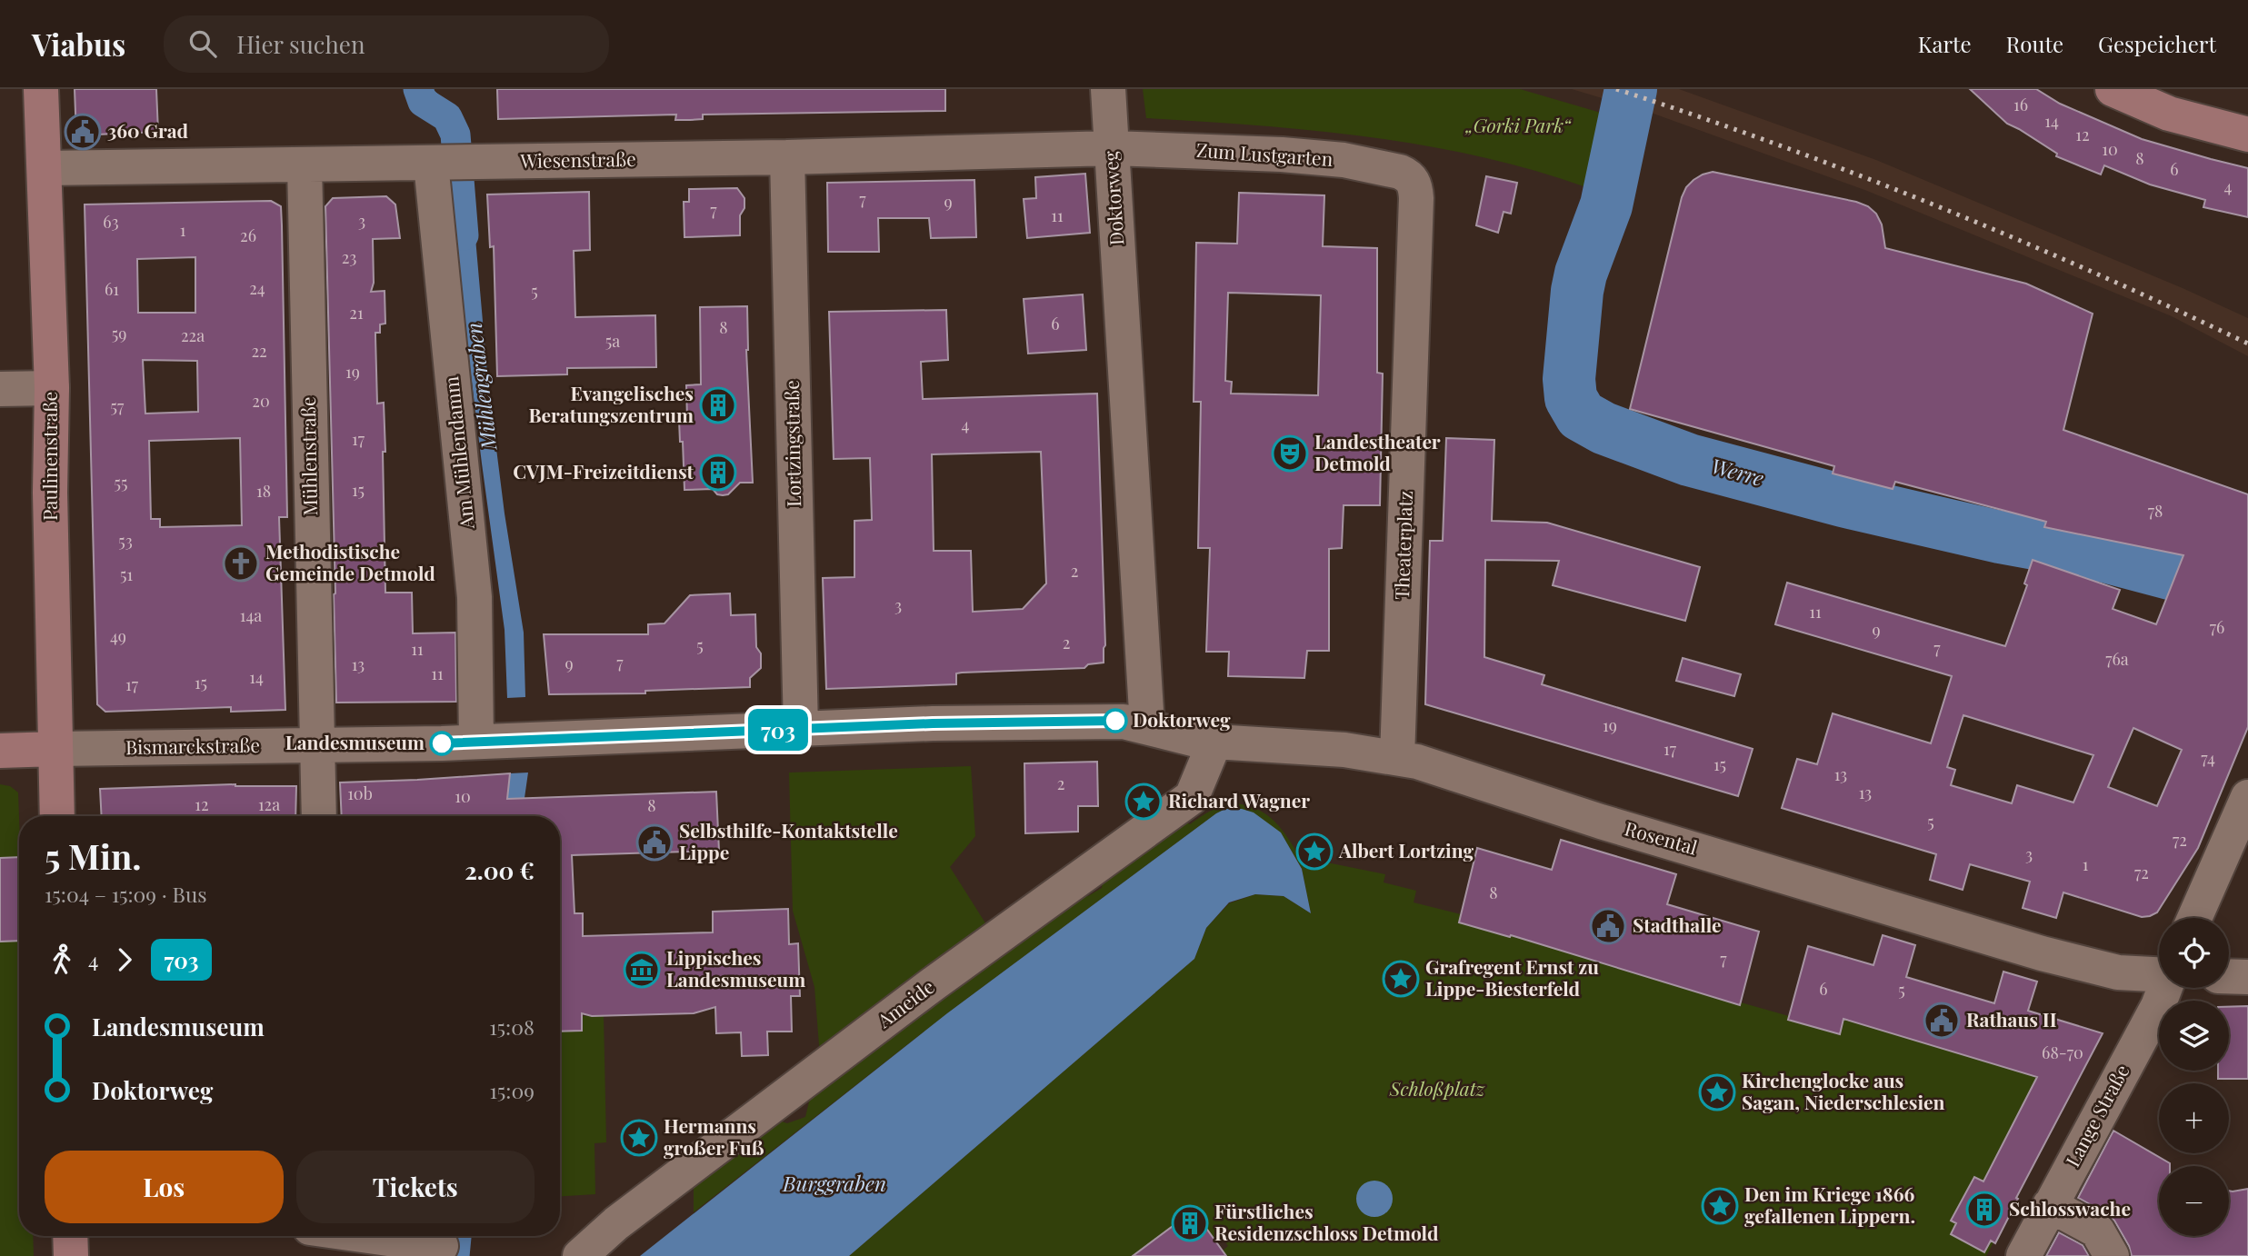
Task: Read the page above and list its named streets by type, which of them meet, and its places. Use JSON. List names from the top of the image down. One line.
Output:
{"streets":{"main road":["Paulinenstraße","Bismarckstraße"],"street":["Zum Lustgarten","Wiesenstraße","Doktorweg","Lortzingstraße","Am Mühlendamm","Mühlenstraße","Theaterplatz","Rosental","Ameide","Lange Straße"]},"crossings":[["Zum Lustgarten","Wiesenstraße"],["Zum Lustgarten","Doktorweg"],["Zum Lustgarten","Theaterplatz"],["Wiesenstraße","Doktorweg"],["Wiesenstraße","Lortzingstraße"],["Wiesenstraße","Am Mühlendamm"],["Wiesenstraße","Paulinenstraße"],["Wiesenstraße","Mühlenstraße"],["Doktorweg","Bismarckstraße"],["Doktorweg","Rosental"],["Lortzingstraße","Bismarckstraße"],["Am Mühlendamm","Bismarckstraße"],["Paulinenstraße","Bismarckstraße"],["Mühlenstraße","Bismarckstraße"],["Theaterplatz","Rosental"],["Bismarckstraße","Rosental"],["Rosental","Ameide"]],"water":["Mühlengraben","Werre","Burggraben"],"parks":["„Gorki Park“","Schloßplatz"],"places":{"public building":["360 Grad","Selbsthilfe-Kontaktstelle Lippe","Stadthalle","Rathaus II"],"building":["Evangelisches Beratungszentrum","CVJM-Freizeitdienst","Schlosswache","Fürstliches Residenzschloss Detmold"],"theatre":["Landestheater Detmold"],"church":["Methodistische Gemeinde Detmold"],"other":["Doktorweg","Landesmuseum"],"place":["Richard Wagner","Albert Lortzing","Grafregent Ernst zu Lippe-Biesterfeld","Kirchenglocke aus Sagan, Niederschlesien","Hermanns großer Fuß","Den im Kriege 1866 gefallenen Lippern."],"museum":["Lippisches Landesmuseum"]},"lines":["bus line 703"],"house_numbers":["16","14","12","10","8","6","4","7","9","7","11","3","63","1","26","23","24","61","5","21","6","8","59","22a","5a","22","19","20","57","4","17","55","15","18","78","53","2","51","3","11","14a","76","9","49","2","5","7","11","76a","7","9","13","11","14","15","17","19","17","74","15","13","2","13","10b","10","12","12a","8","5","72","3","1","72","8","7","6","5","68-70"],"page":{"header":"Viabus","search":"Hier suchen","nav":["Karte","Route","Gespeichert"],"on_map":"703","heading":["5 Min.","15:04 – 15:09 · Bus","2.00 €"],"map_buttons":["+","−"],"legs":["4","703"],"list":[{"name":"Landesmuseum","value":"15:08"},{"name":"Doktorweg","value":"15:09"}],"buttons":["Los","Tickets"]}}
